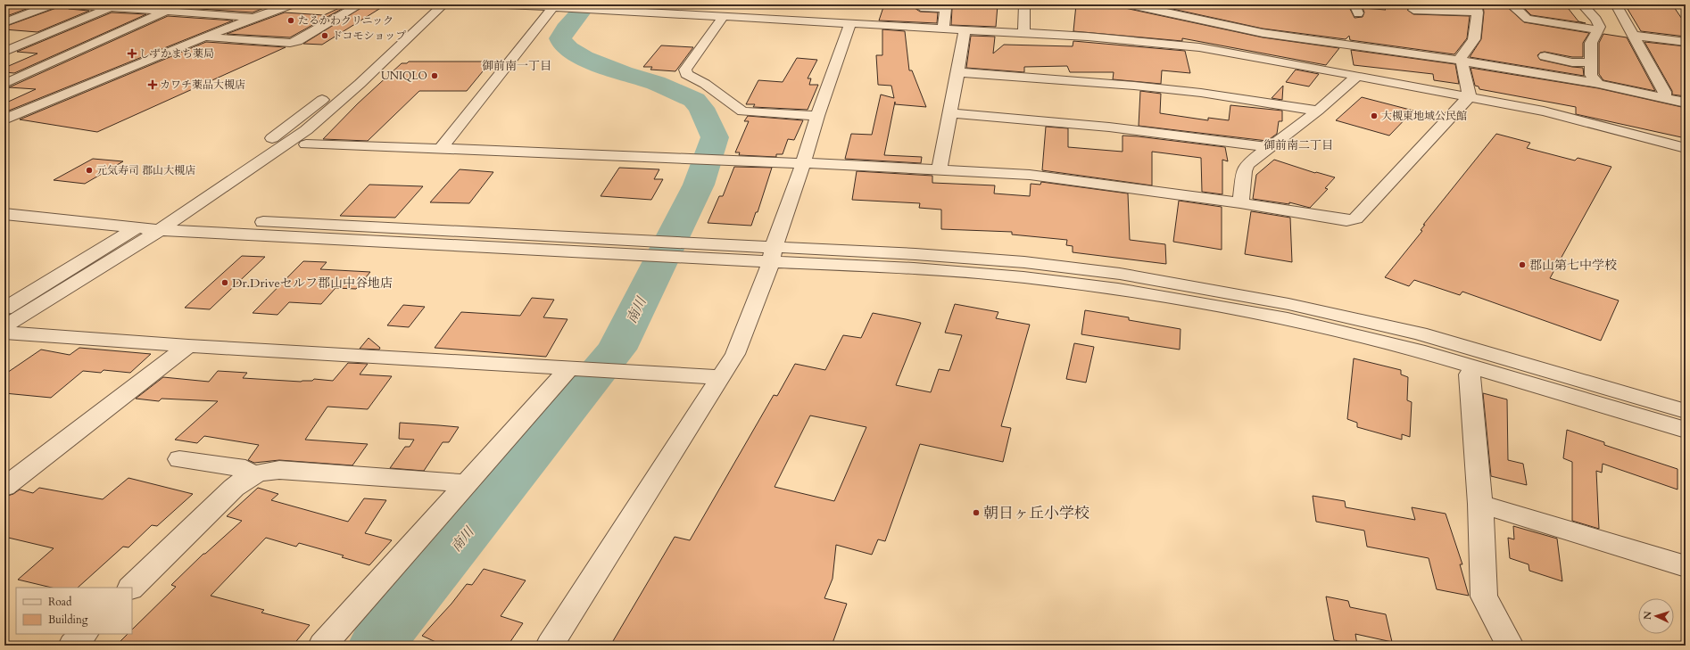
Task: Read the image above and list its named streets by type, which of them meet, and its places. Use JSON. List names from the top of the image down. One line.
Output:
{"districts":["御前南一丁目","御前南二丁目"],"water":["南川"],"places":{"other":["たるかわクリニック","ドコモショップ","UNIQLO","大槻東地域公民館","元気寿司 郡山大槻店","郡山第七中学校","Dr.Driveセルフ郡山中谷地店","朝日ヶ丘小学校"],"health":["しずかまち薬局","カワチ薬品大槻店"]},"legend":["Road","Building"],"north":"left"}
